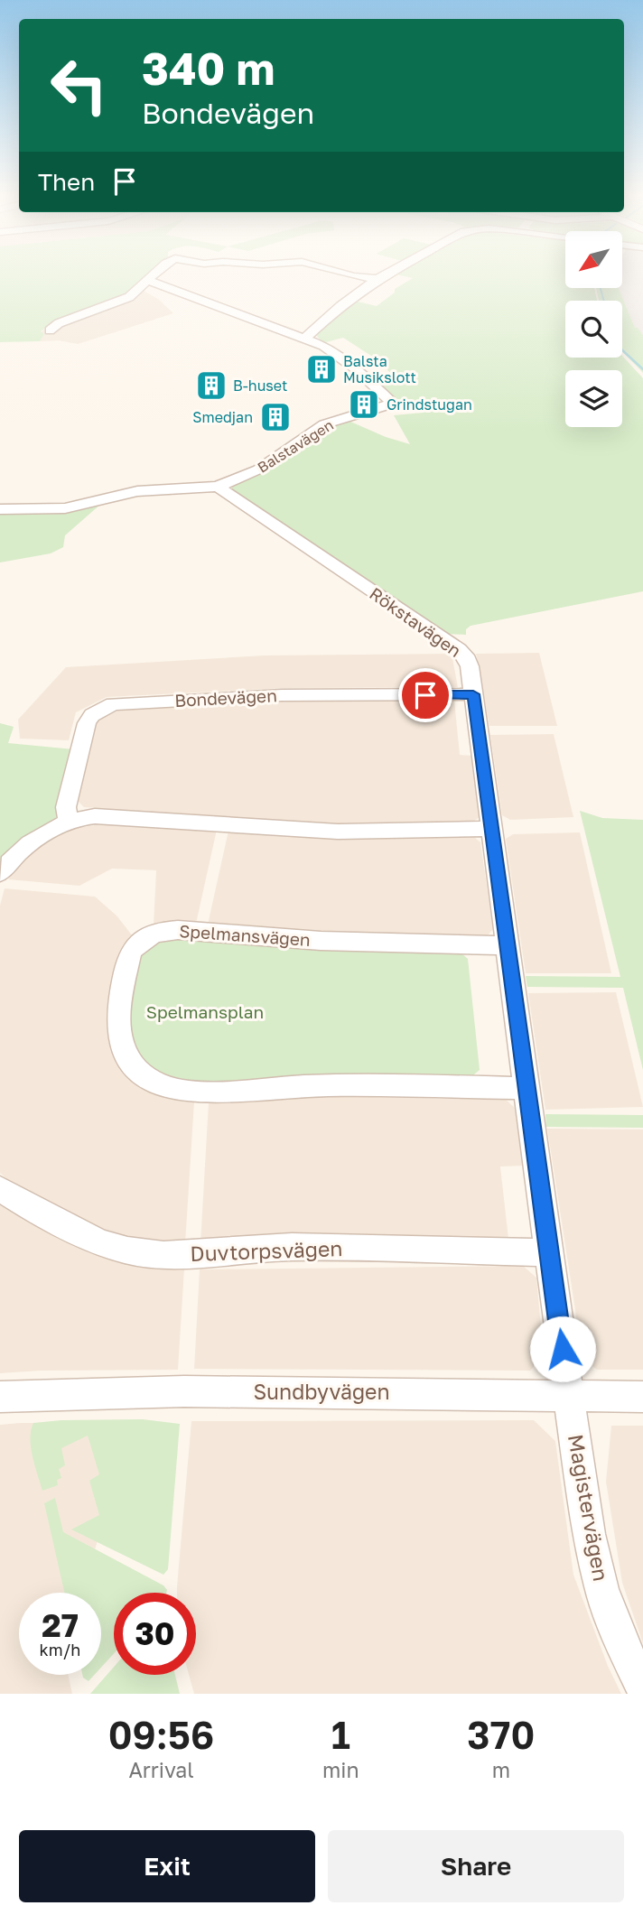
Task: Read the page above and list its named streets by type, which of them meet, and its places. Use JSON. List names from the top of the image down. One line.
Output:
{"streets":{"street":["Balstavägen","Rökstavägen","Bondevägen","Spelmansvägen","Duvtorpsvägen","Sundbyvägen","Magistervägen"]},"crossings":[["Balstavägen","Rökstavägen"],["Rökstavägen","Bondevägen"],["Rökstavägen","Spelmansvägen"],["Rökstavägen","Duvtorpsvägen"],["Rökstavägen","Sundbyvägen"],["Rökstavägen","Magistervägen"],["Sundbyvägen","Magistervägen"]],"parks":["Spelmansplan"],"places":{"building":["Balsta Musikslott","B-huset","Grindstugan","Smedjan"]},"north":"bottom left","page":{"turn":["340 m","Bondevägen"],"then":"Then","speed":"27 km/h","limit":"30","eta":["09:56","Arrival","1","min","370","m"],"buttons":["Exit","Share"]}}
